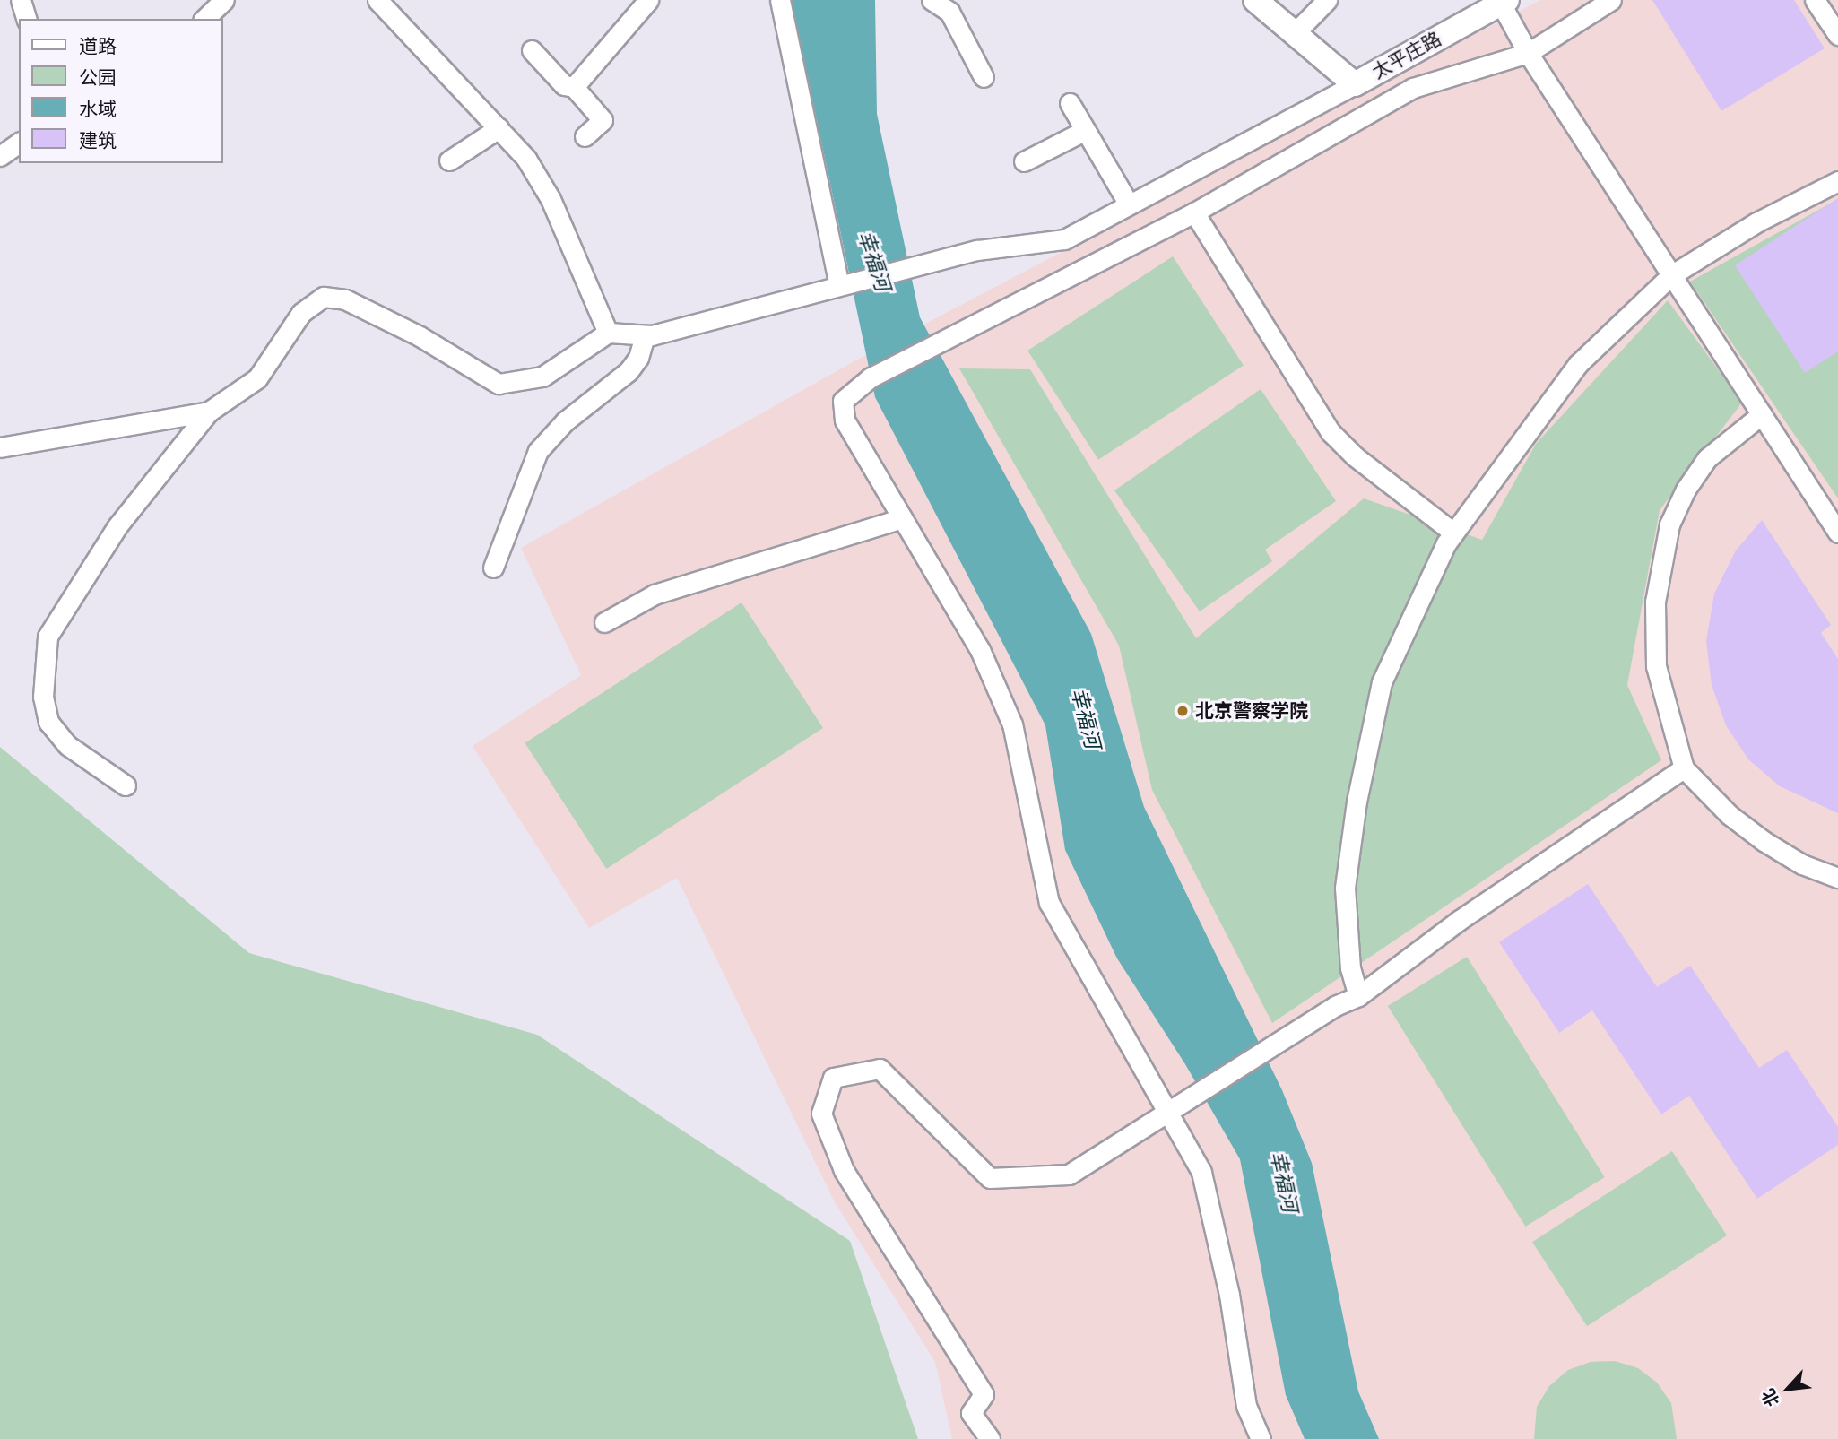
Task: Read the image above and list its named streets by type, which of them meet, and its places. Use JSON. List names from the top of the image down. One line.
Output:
{"streets":{"street":["太平庄路"]},"water":["幸福河"],"places":["北京警察学院"],"legend":["道路","公园","水域","建筑"],"north":"bottom left"}
